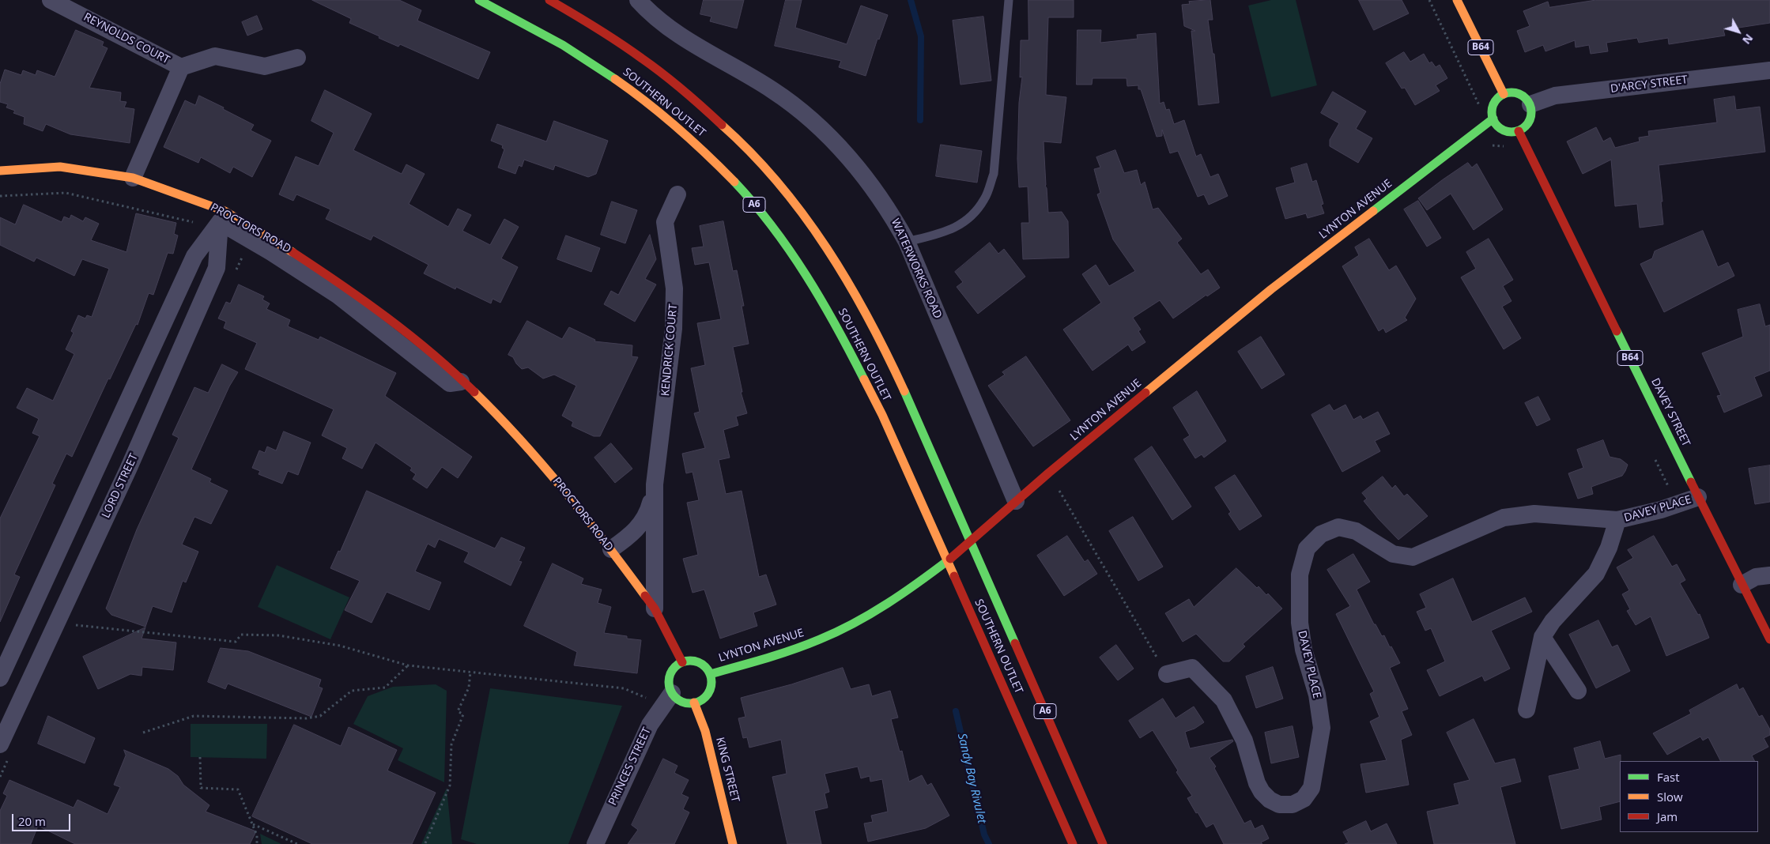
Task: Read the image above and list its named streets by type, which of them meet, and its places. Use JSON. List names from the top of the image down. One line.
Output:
{"streets":{"main road":["B64","SOUTHERN OUTLET","A6","LYNTON AVENUE","PROCTORS ROAD","DAVEY STREET","KING STREET"],"street":["REYNOLDS COURT","D'ARCY STREET","WATERWORKS ROAD","KENDRICK COURT","LORD STREET","DAVEY PLACE","PRINCES STREET"]},"crossings":[["REYNOLDS COURT","PROCTORS ROAD"],["B64","D'ARCY STREET"],["B64","LYNTON AVENUE"],["B64","DAVEY STREET"],["D'ARCY STREET","LYNTON AVENUE"],["D'ARCY STREET","DAVEY STREET"],["LYNTON AVENUE","PROCTORS ROAD"],["LYNTON AVENUE","WATERWORKS ROAD"],["LYNTON AVENUE","DAVEY STREET"],["LYNTON AVENUE","PRINCES STREET"],["LYNTON AVENUE","KING STREET"],["PROCTORS ROAD","KENDRICK COURT"],["PROCTORS ROAD","LORD STREET"],["PROCTORS ROAD","PRINCES STREET"],["PROCTORS ROAD","KING STREET"],["DAVEY STREET","DAVEY PLACE"],["PRINCES STREET","KING STREET"]],"water":["Sandy Bay Rivulet"],"legend":["Fast","Slow","Jam"],"scale_bar":"20 m","north":"bottom right"}
